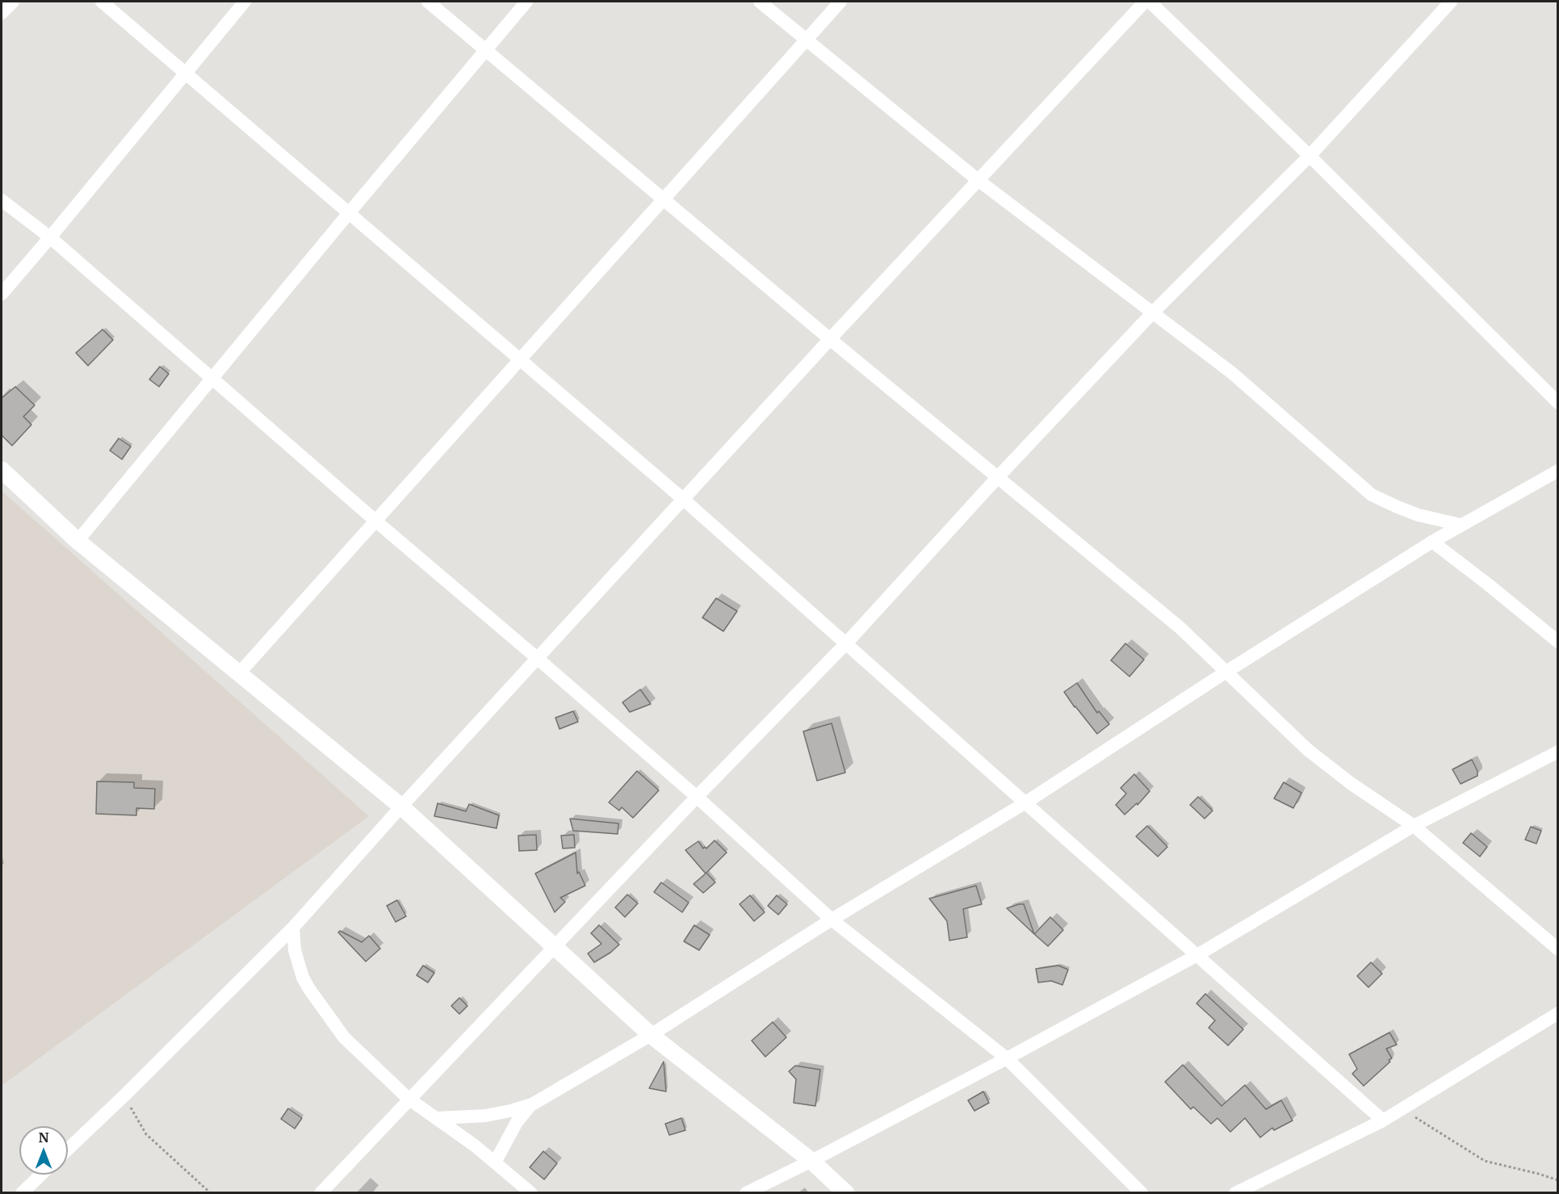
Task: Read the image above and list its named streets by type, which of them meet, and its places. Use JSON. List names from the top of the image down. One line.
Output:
{"north":"top"}
